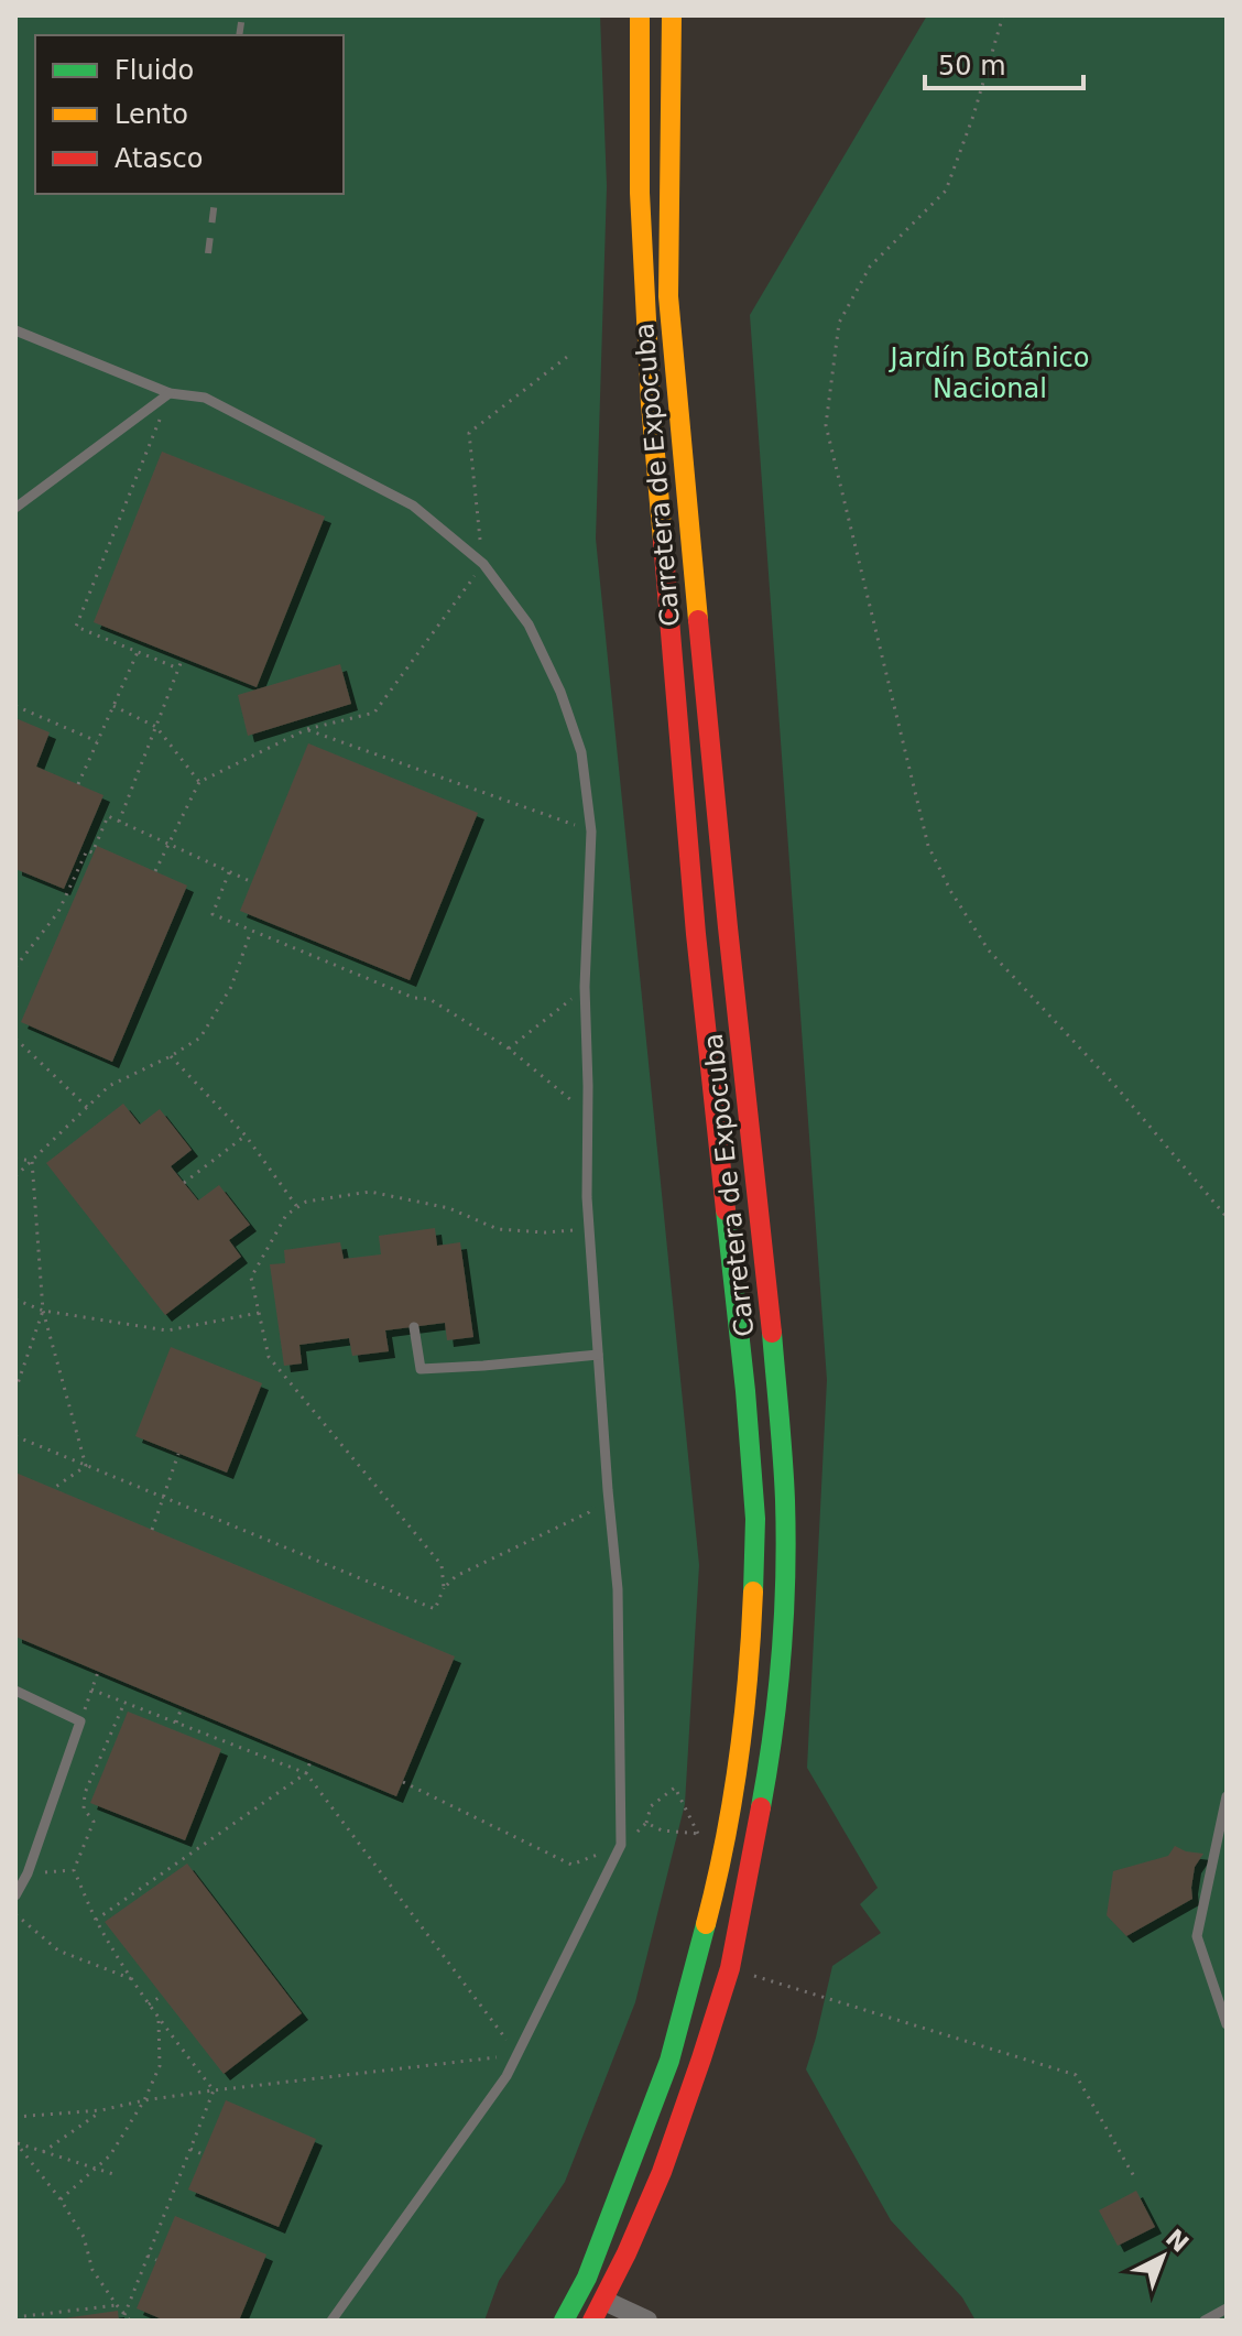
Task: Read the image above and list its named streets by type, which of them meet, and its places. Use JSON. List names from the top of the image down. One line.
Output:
{"streets":{"main road":["Carretera de Expocuba"]},"parks":["Jardín Botánico Nacional"],"legend":["Fluido","Lento","Atasco"],"scale_bar":"50 m","north":"top right"}
